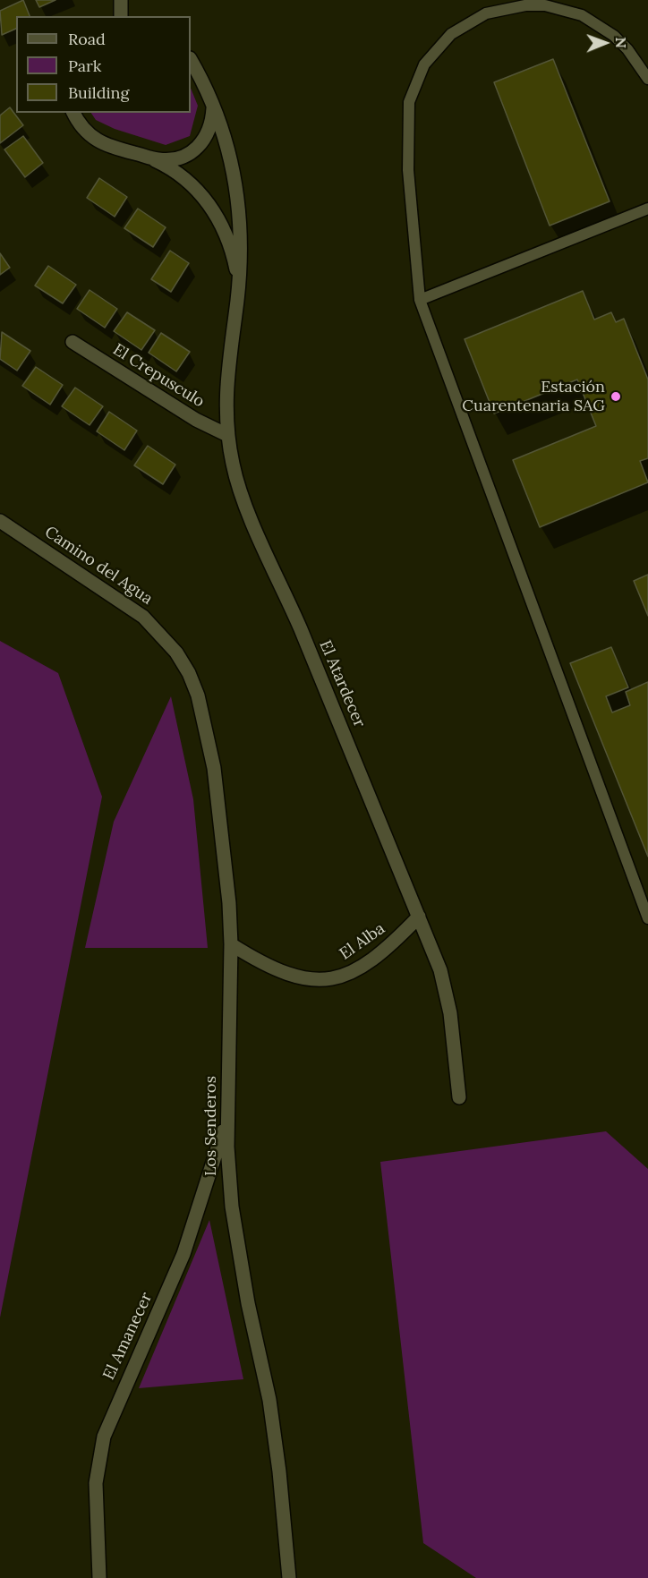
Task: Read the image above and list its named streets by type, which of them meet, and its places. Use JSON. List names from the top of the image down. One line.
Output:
{"streets":{"street":["El Crepusculo","Camino del Agua","El Atardecer","El Alba","Los Senderos","El Amanecer"]},"crossings":[["El Crepusculo","El Atardecer"],["Camino del Agua","Los Senderos"],["El Atardecer","El Alba"],["El Alba","Los Senderos"],["Los Senderos","El Amanecer"]],"places":["Estación Cuarentenaria SAG"],"legend":["Road","Park","Building"],"north":"right"}
